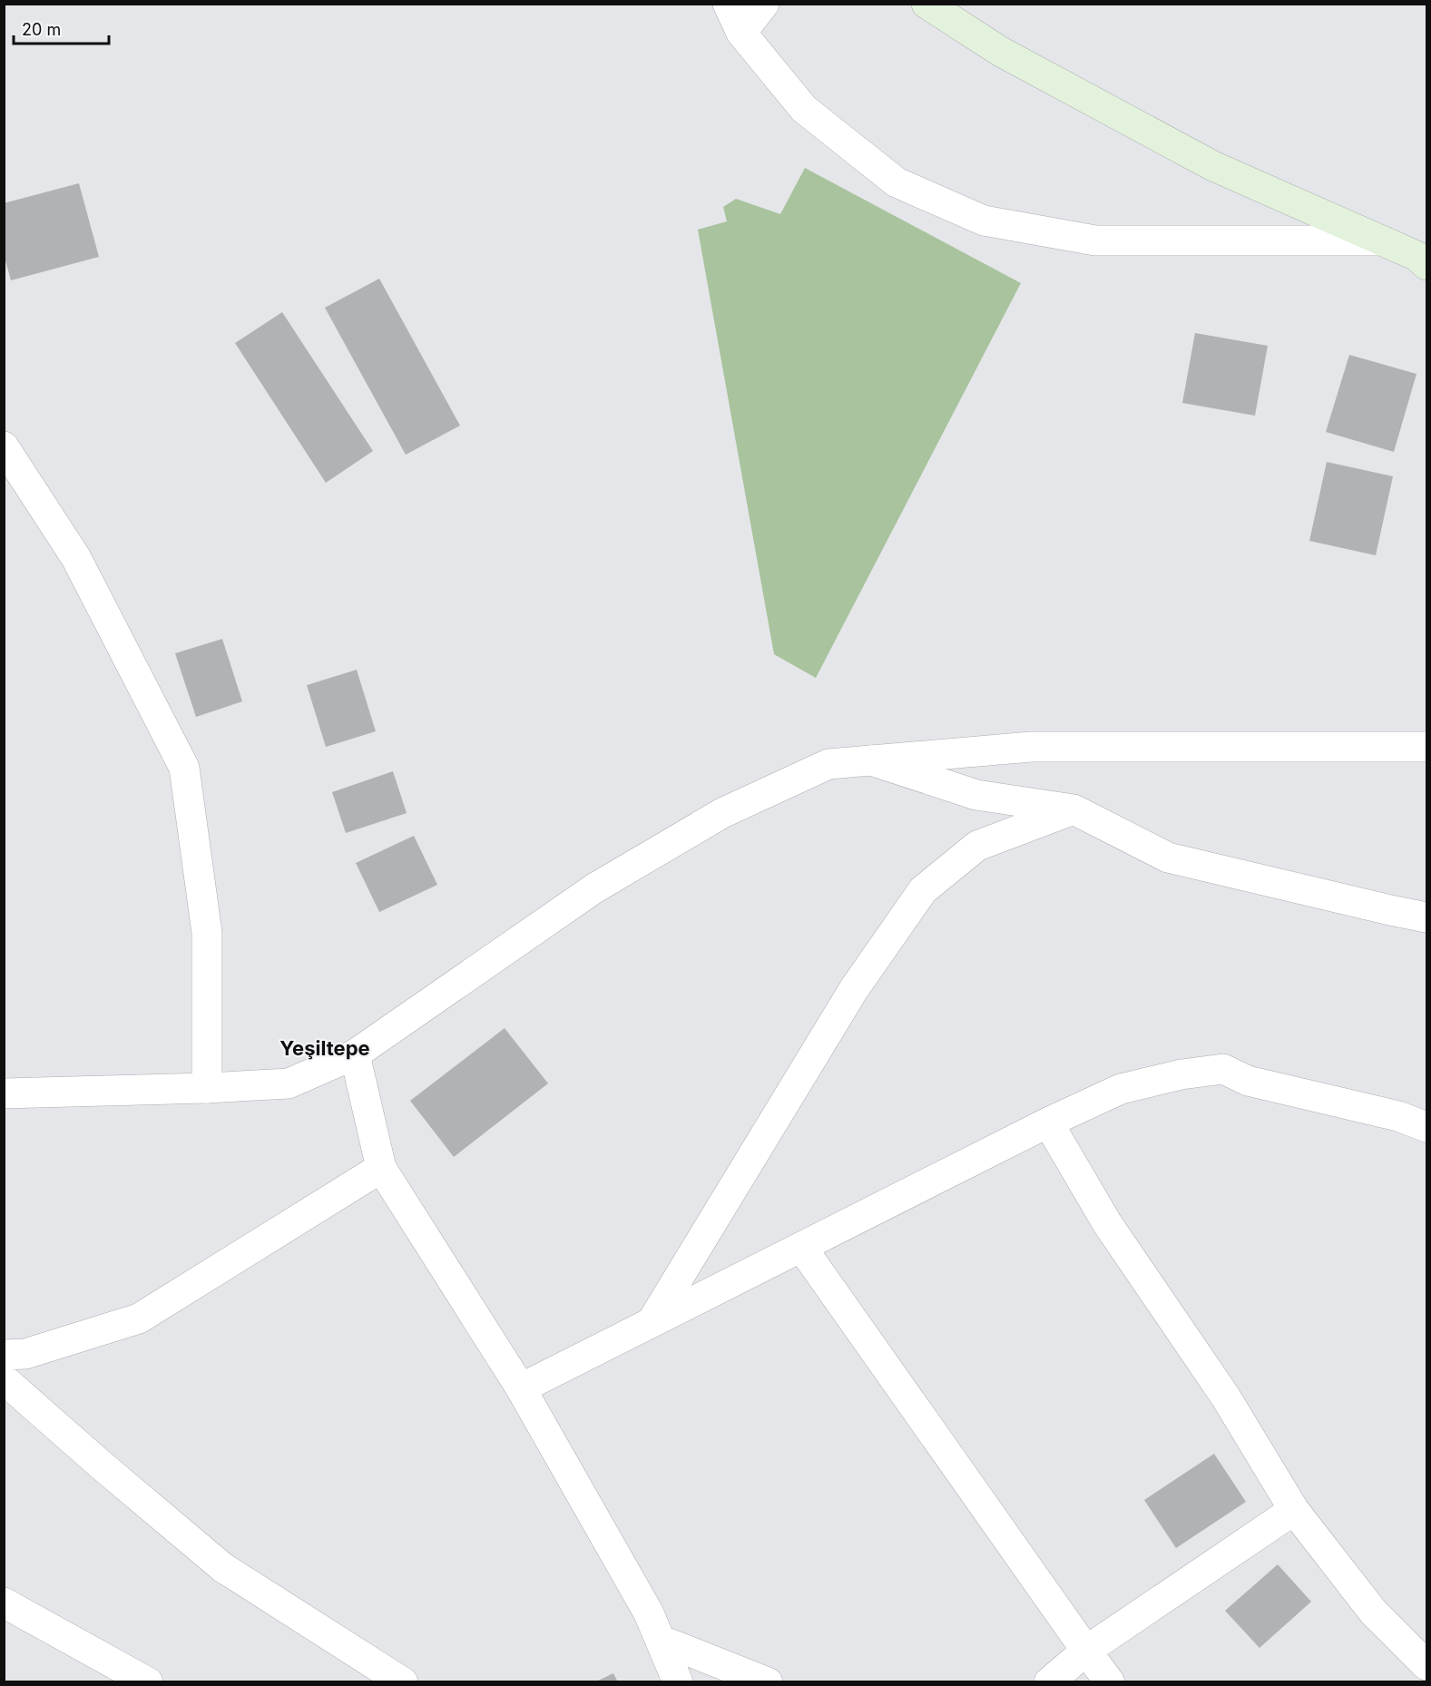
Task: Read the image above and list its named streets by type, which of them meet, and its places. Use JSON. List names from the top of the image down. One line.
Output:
{"districts":["Yeşiltepe"],"scale_bar":"20 m"}
